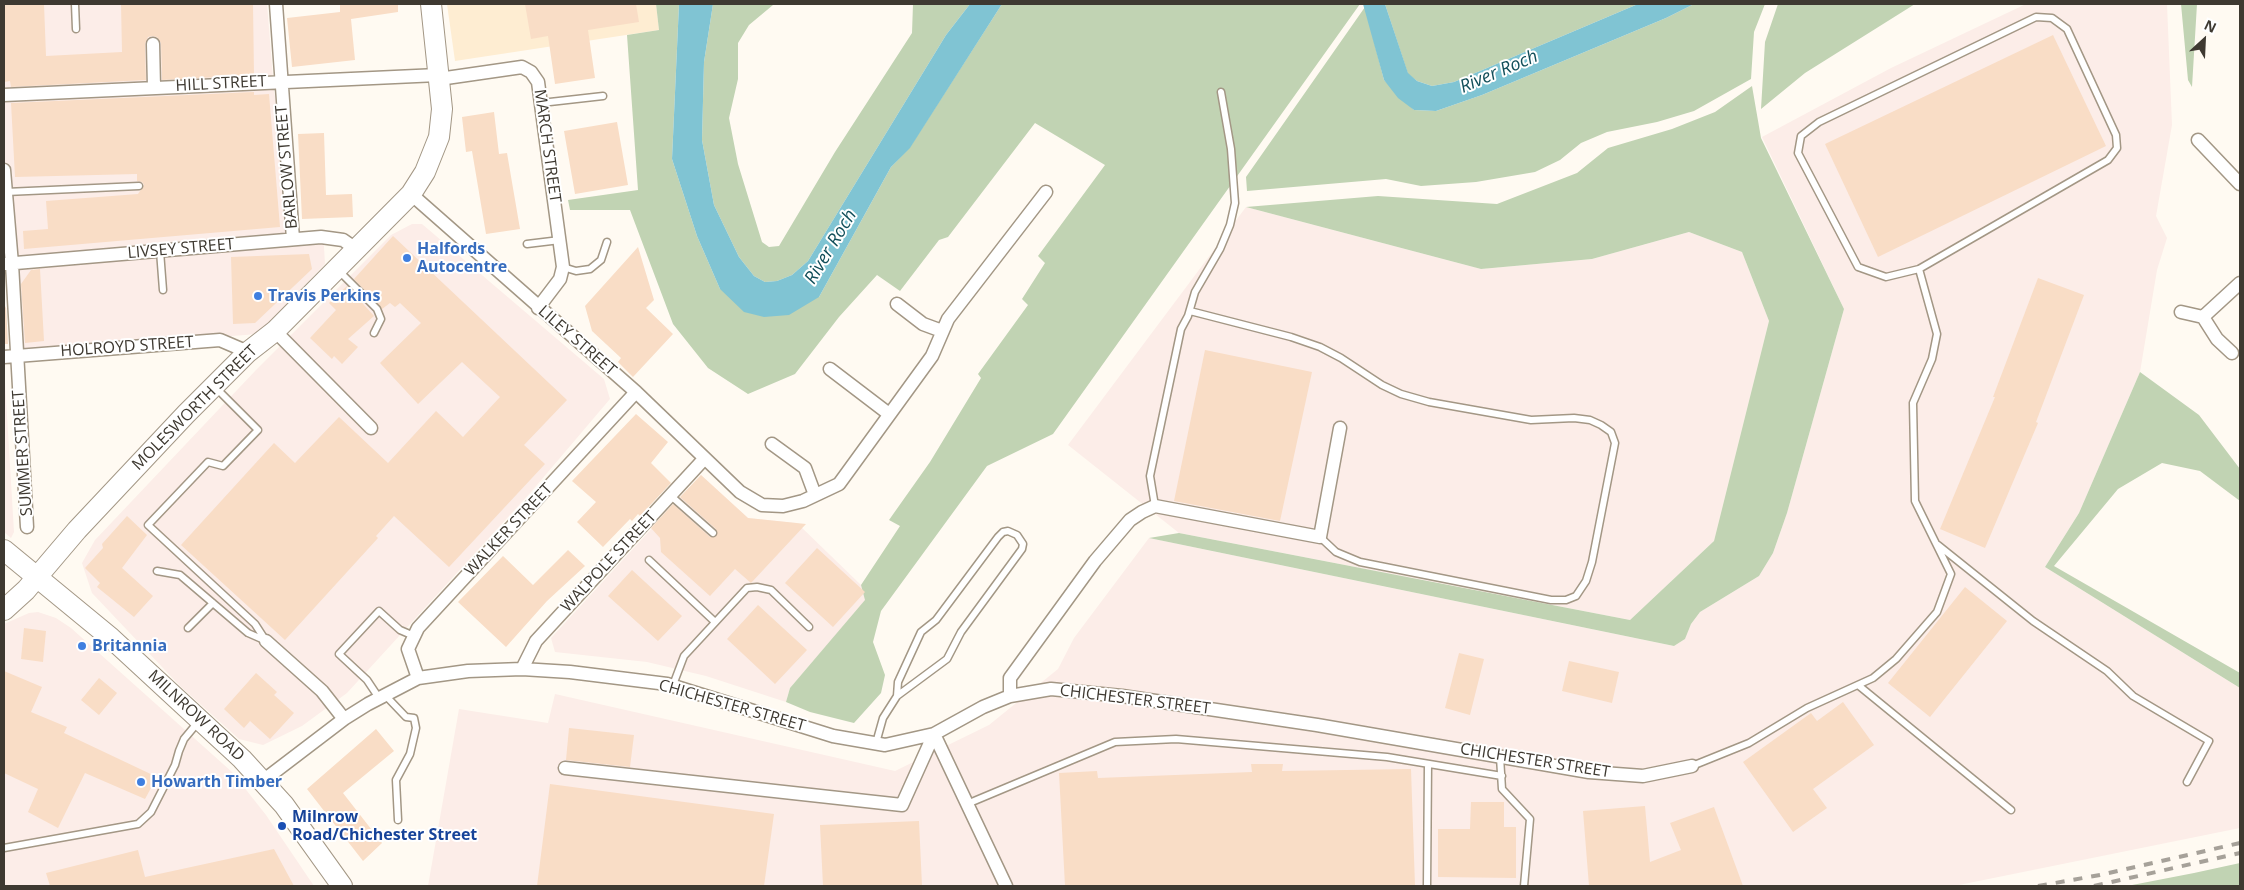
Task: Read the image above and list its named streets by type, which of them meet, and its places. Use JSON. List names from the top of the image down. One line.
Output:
{"streets":{"main road":["MOLESWORTH STREET","MILNROW ROAD"],"street":["HILL STREET","MARCH STREET","BARLOW STREET","LIVSEY STREET","LILEY STREET","HOLROYD STREET","SUMMER STREET","WALKER STREET","WALPOLE STREET","CHICHESTER STREET"]},"crossings":[["HILL STREET","MARCH STREET"],["HILL STREET","BARLOW STREET"],["HILL STREET","MOLESWORTH STREET"],["MARCH STREET","MOLESWORTH STREET"],["BARLOW STREET","LIVSEY STREET"],["LIVSEY STREET","MOLESWORTH STREET"],["LIVSEY STREET","SUMMER STREET"],["LILEY STREET","MOLESWORTH STREET"],["LILEY STREET","WALKER STREET"],["LILEY STREET","WALPOLE STREET"],["HOLROYD STREET","MOLESWORTH STREET"],["HOLROYD STREET","SUMMER STREET"],["MOLESWORTH STREET","MILNROW ROAD"],["WALPOLE STREET","CHICHESTER STREET"],["CHICHESTER STREET","MILNROW ROAD"]],"water":["River Roch"],"places":["Halfords Autocentre","Travis Perkins","Britannia","Howarth Timber","Milnrow Road/Chichester Street"],"north":"top right"}
